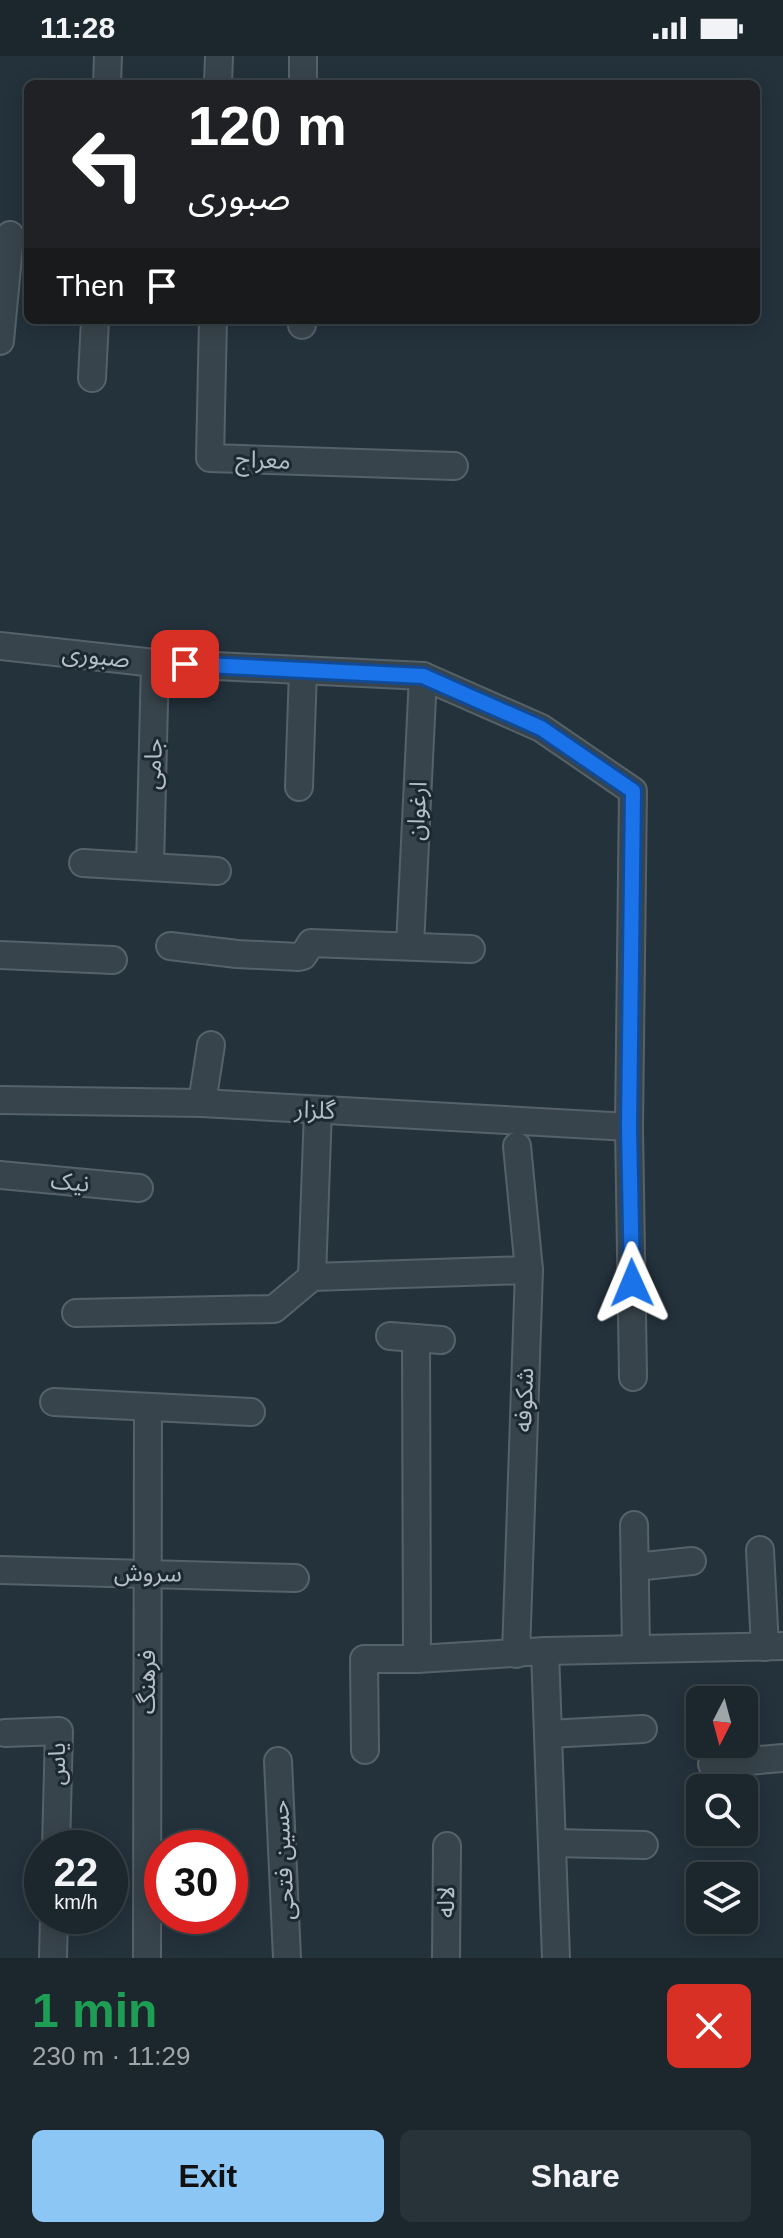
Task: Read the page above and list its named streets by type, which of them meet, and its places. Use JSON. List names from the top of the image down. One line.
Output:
{"streets":{"street":["معراج","صبوری","جامی","ارغوان","گلزار","نیک","شکوفه","سروش","فرهنگ","یاس","حسین فتحی","لاله"]},"crossings":[["صبوری","جامی"],["صبوری","ارغوان"],["صبوری","گلزار"],["سروش","فرهنگ"]],"north":"bottom","page":{"status":"11:28","turn":["120 m","صبوری"],"then":"Then","speed":"22 km/h","limit":"30","heading":["1 min","230 m · 11:29"],"buttons":["Exit","Share"]}}
